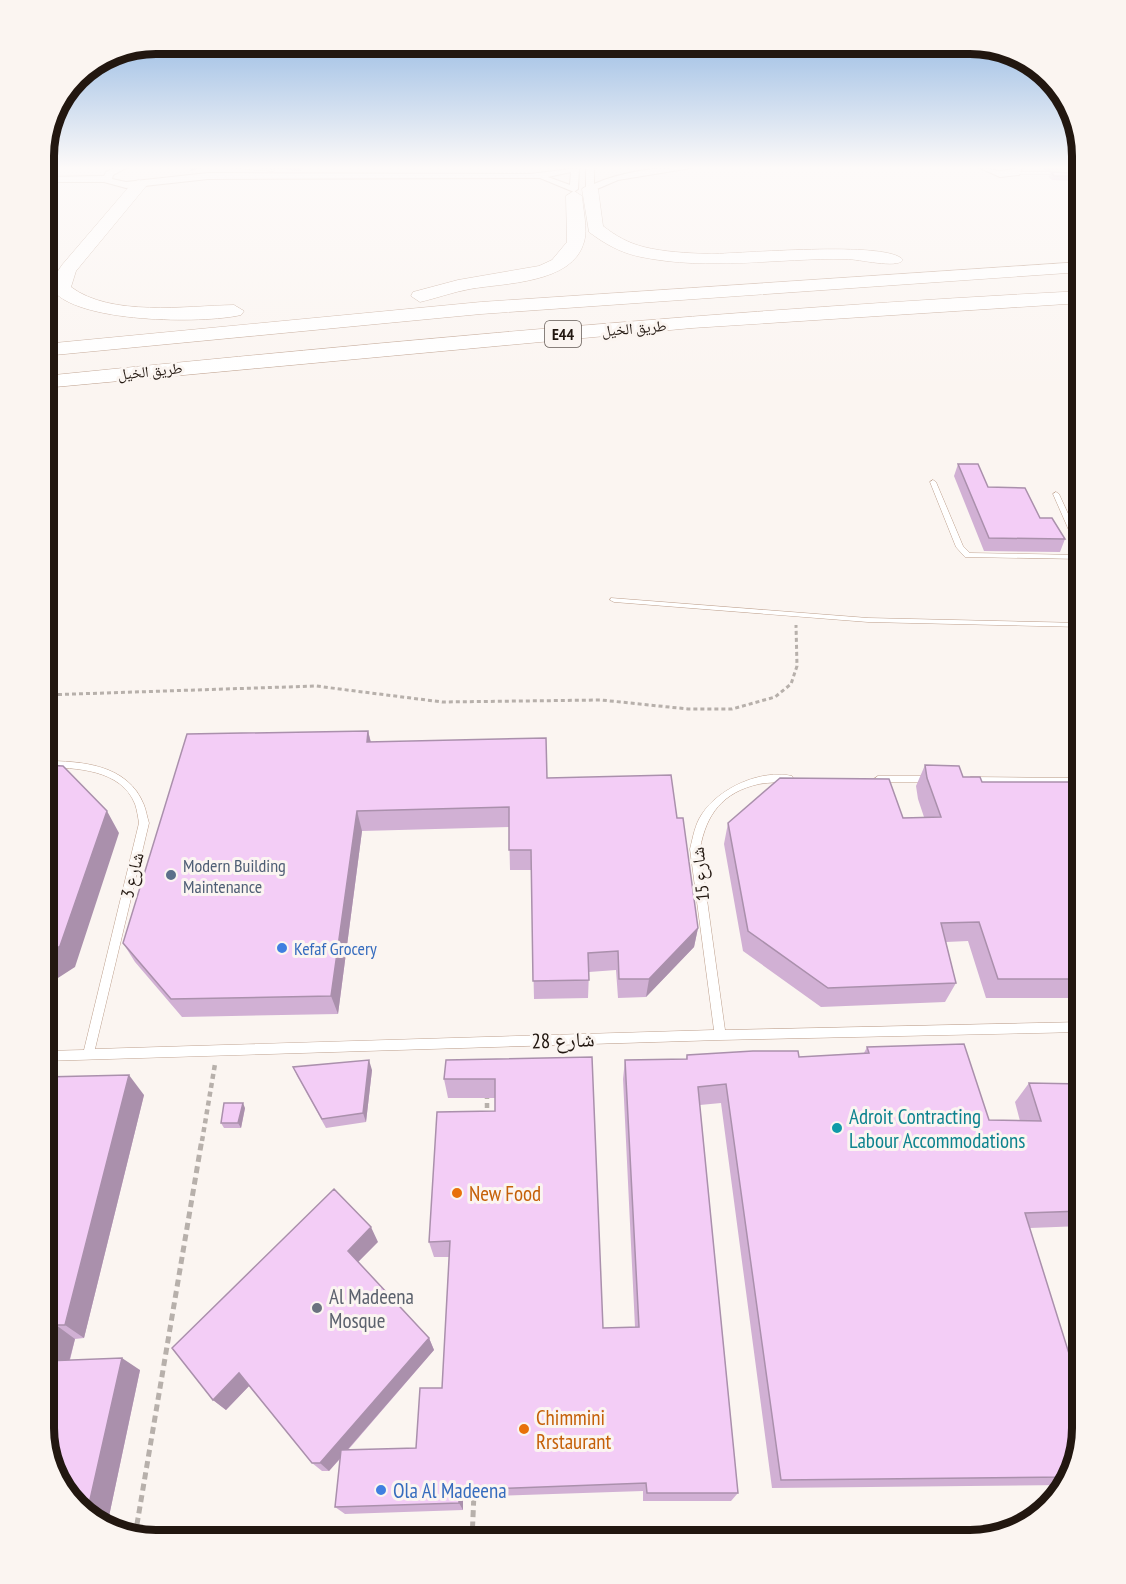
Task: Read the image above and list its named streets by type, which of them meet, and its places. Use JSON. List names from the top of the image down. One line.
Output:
{"streets":{"highway":["طريق الخيل","E44"],"lane":["شارع 15","شارع 3","شارع 28"]},"crossings":[["شارع 15","شارع 28"],["شارع 3","شارع 28"]],"places":["Modern Building Maintenance","Kefaf Grocery","Adroit Contracting Labour Accommodations","New Food","Al Madeena Mosque","Chimmini Rrstaurant","Ola Al Madeena"]}
